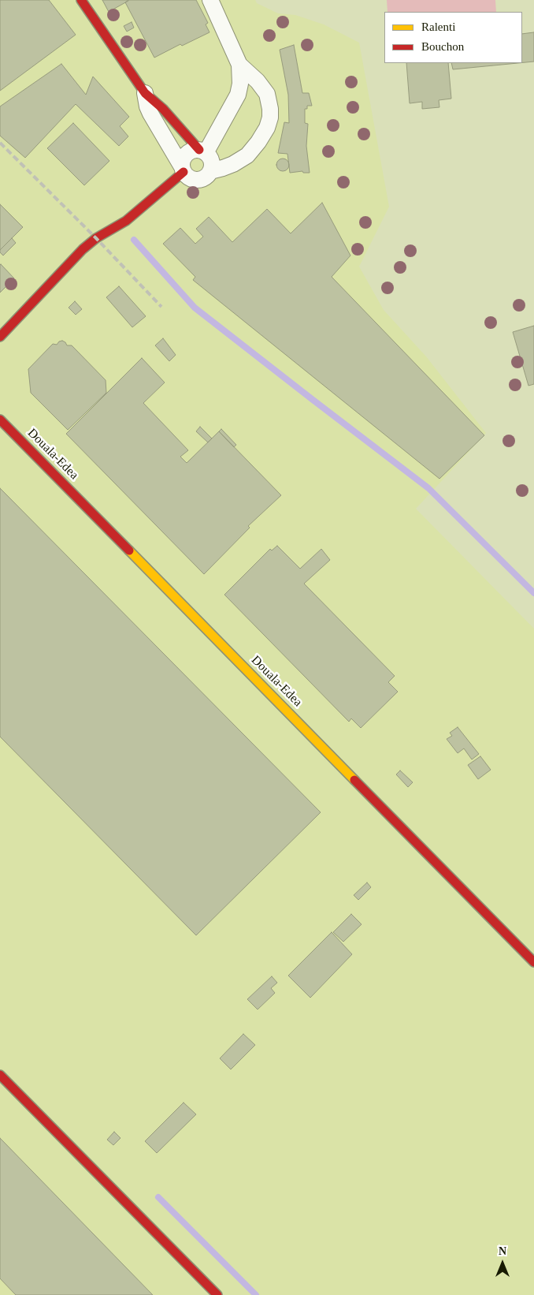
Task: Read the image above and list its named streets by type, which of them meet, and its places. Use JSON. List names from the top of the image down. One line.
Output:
{"streets":{"main road":["Douala-Edea"]},"legend":["Ralenti","Bouchon"],"north":"top"}
